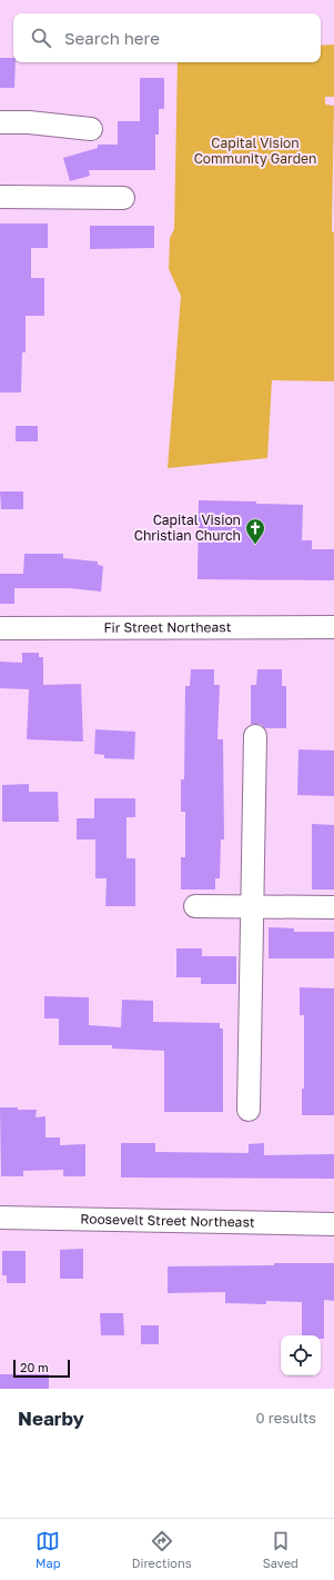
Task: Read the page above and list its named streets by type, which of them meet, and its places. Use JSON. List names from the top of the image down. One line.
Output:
{"streets":{"street":["Fir Street Northeast","Roosevelt Street Northeast"]},"parks":["Capital Vision Community Garden"],"places":{"church":["Capital Vision Christian Church"]},"scale_bar":"20 m","page":{"search":"Search here","scale":"20 m","heading":["Nearby","0 results"],"nav":["Map","Directions","Saved"]}}
